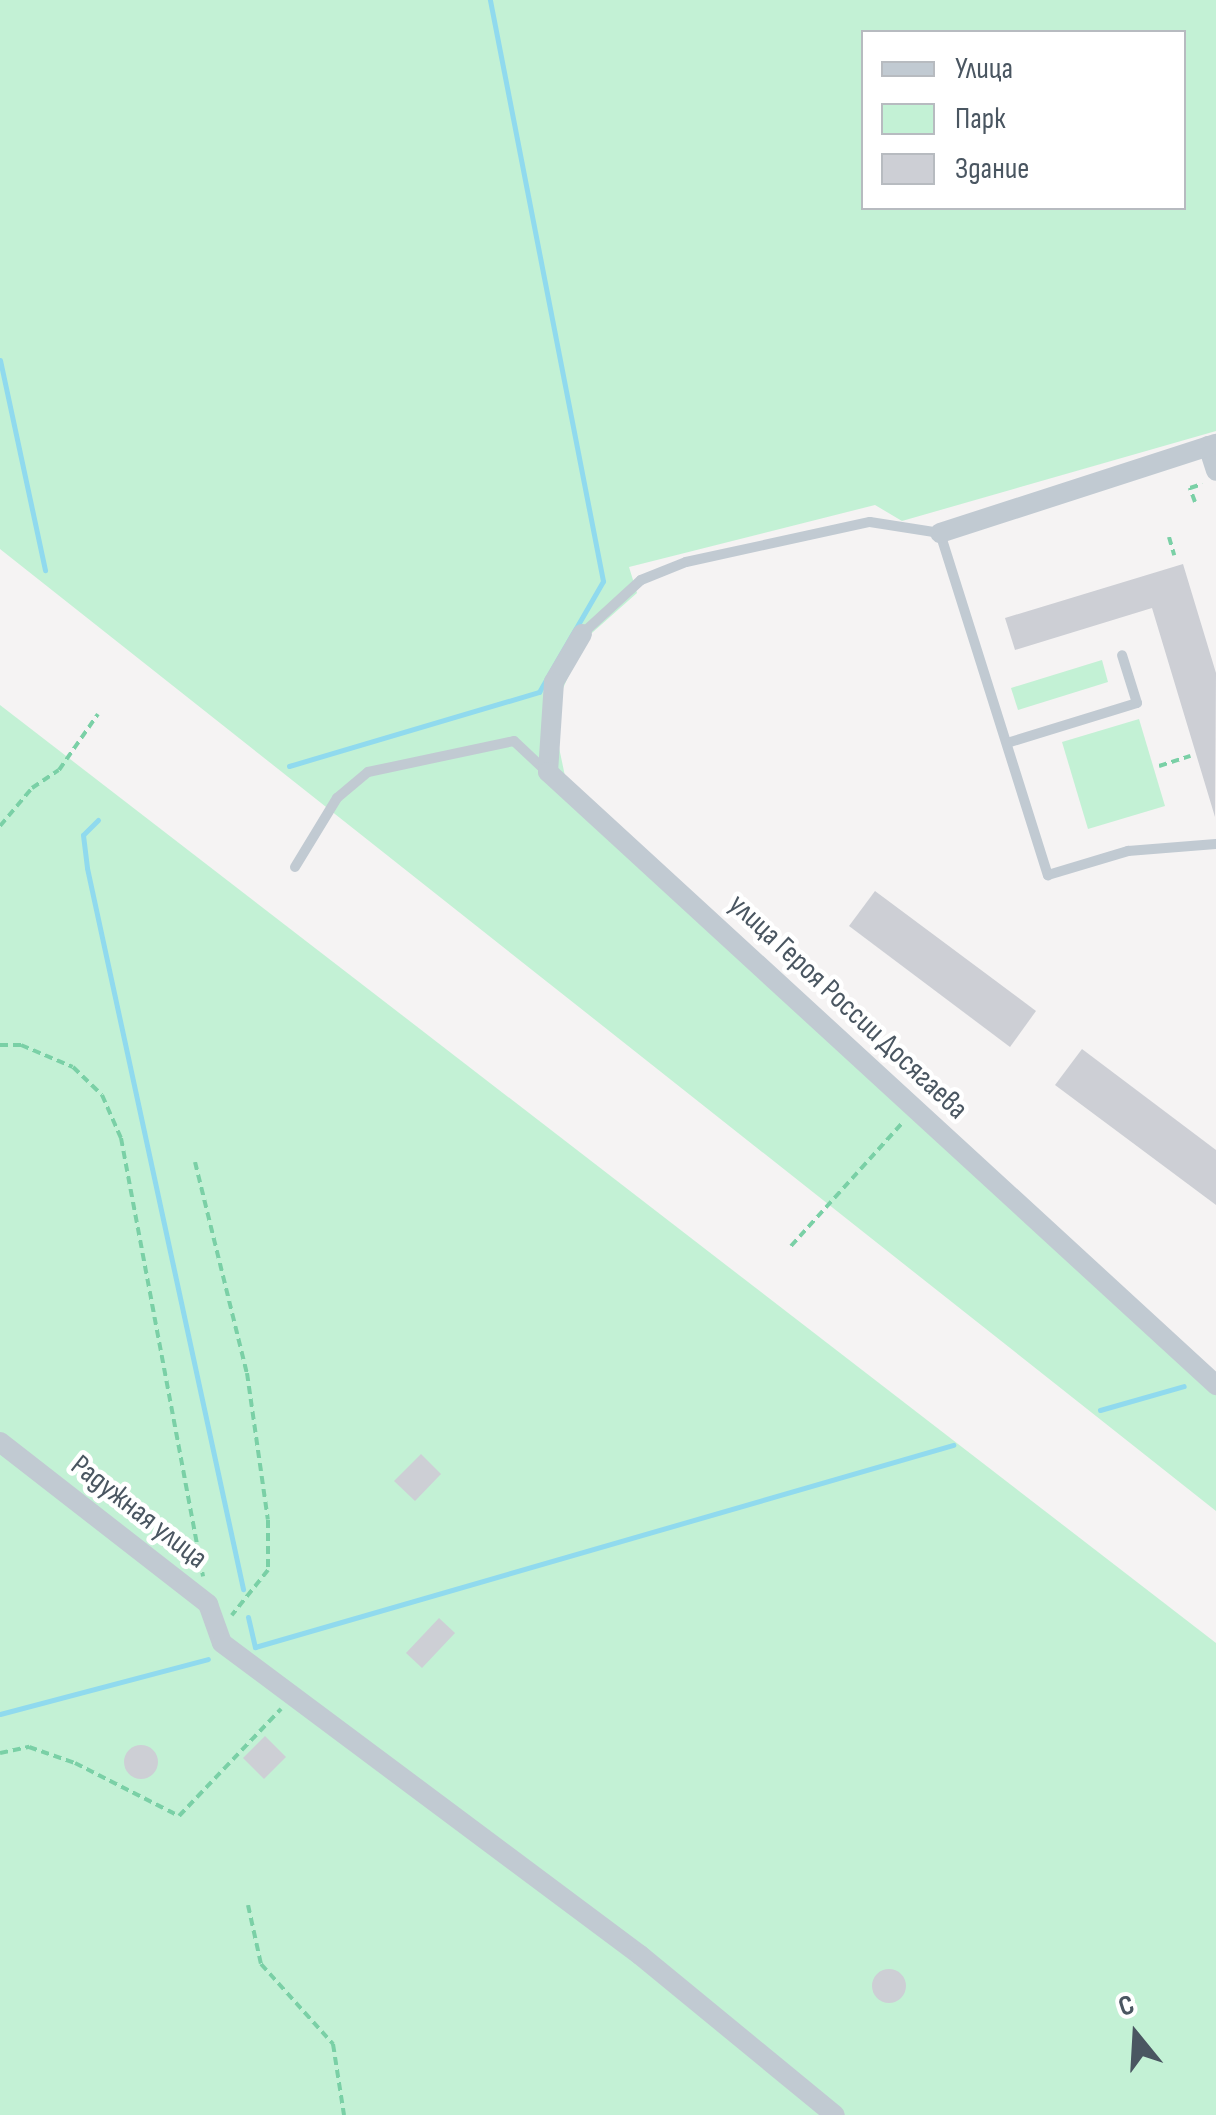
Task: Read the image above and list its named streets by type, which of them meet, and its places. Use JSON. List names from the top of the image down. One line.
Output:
{"streets":{"street":["улица Героя России Досягаева","Радужная улица"]},"legend":["Улица","Парк","Здание"],"north":"top"}
